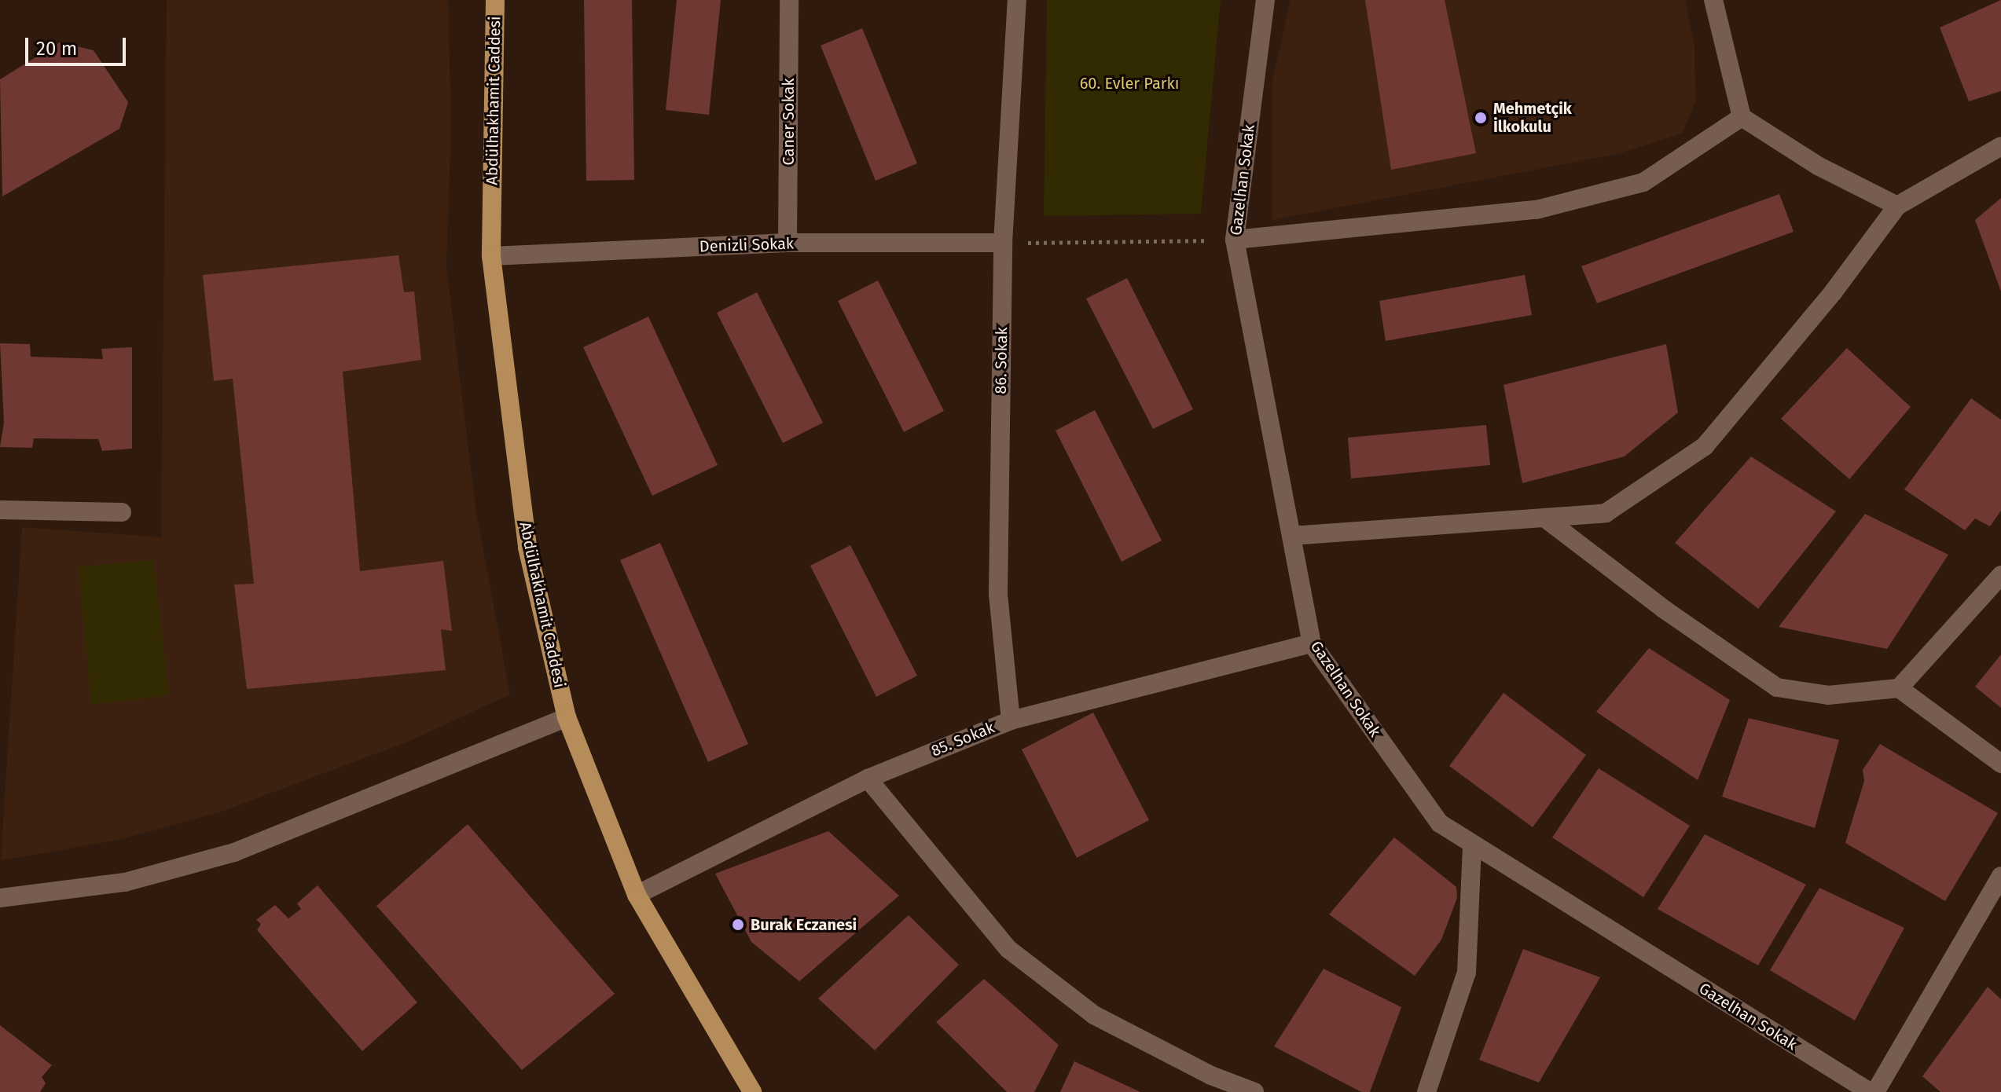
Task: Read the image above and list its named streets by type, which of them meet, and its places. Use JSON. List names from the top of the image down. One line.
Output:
{"streets":{"main road":["Abdülhakhamit Caddesi"],"street":["Caner Sokak","Gazelhan Sokak","Denizli Sokak","86. Sokak","85. Sokak"]},"crossings":[["Abdülhakhamit Caddesi","Denizli Sokak"],["Abdülhakhamit Caddesi","85. Sokak"],["Caner Sokak","Denizli Sokak"],["Gazelhan Sokak","85. Sokak"],["Denizli Sokak","86. Sokak"],["86. Sokak","85. Sokak"]],"parks":["60. Evler Parkı"],"places":["Mehmetçik İlkokulu","Burak Eczanesi"],"scale_bar":"20 m"}
